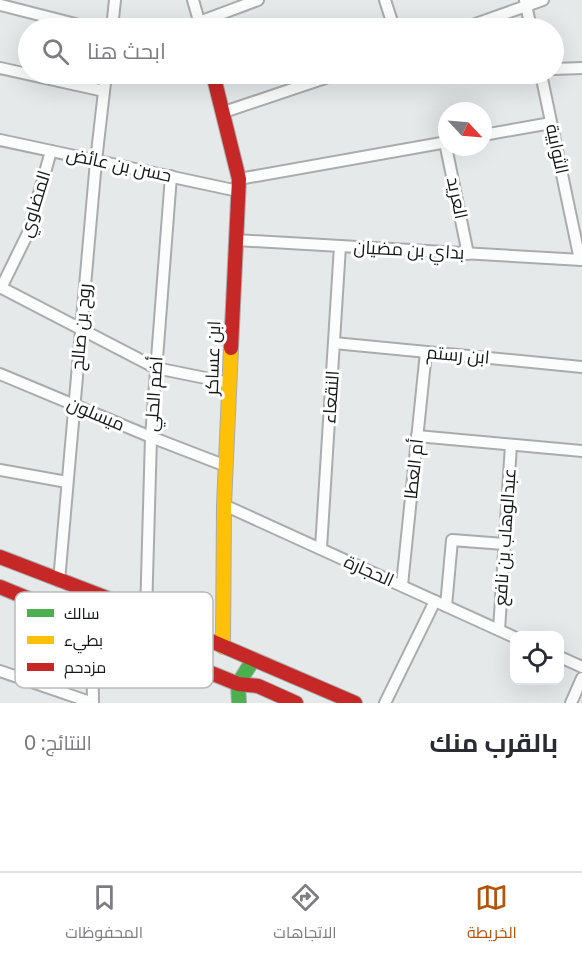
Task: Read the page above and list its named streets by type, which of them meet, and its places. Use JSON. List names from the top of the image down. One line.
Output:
{"streets":{"main road":["ابن عساكر"],"street":["الثوابية","حسن بن عائض","العريد","المضاوي","بداي بن مضيان","روح بن صالح","ابن رستم","أضم الحلي","النقعاء","ميسلون","أم العطا","عبدالوهاب بن نافع","الحجارة"]},"crossings":[["الثوابية","بداي بن مضيان"],["حسن بن عائض","المضاوي"],["حسن بن عائض","روح بن صالح"],["حسن بن عائض","ابن عساكر"],["حسن بن عائض","أضم الحلي"],["العريد","بداي بن مضيان"],["بداي بن مضيان","ابن عساكر"],["بداي بن مضيان","النقعاء"],["روح بن صالح","ميسلون"],["ابن رستم","النقعاء"],["ابن رستم","أم العطا"],["ابن عساكر","ميسلون"],["ابن عساكر","الحجارة"],["أضم الحلي","ميسلون"],["النقعاء","الحجارة"],["أم العطا","الحجارة"],["عبدالوهاب بن نافع","الحجارة"]],"legend":["سالك","بطيء","مزدحم"],"north":"bottom right","page":{"search":"ابحث هنا","heading":["بالقرب منك","النتائج: 0"],"nav":["الخريطة","الاتجاهات","المحفوظات"]}}
